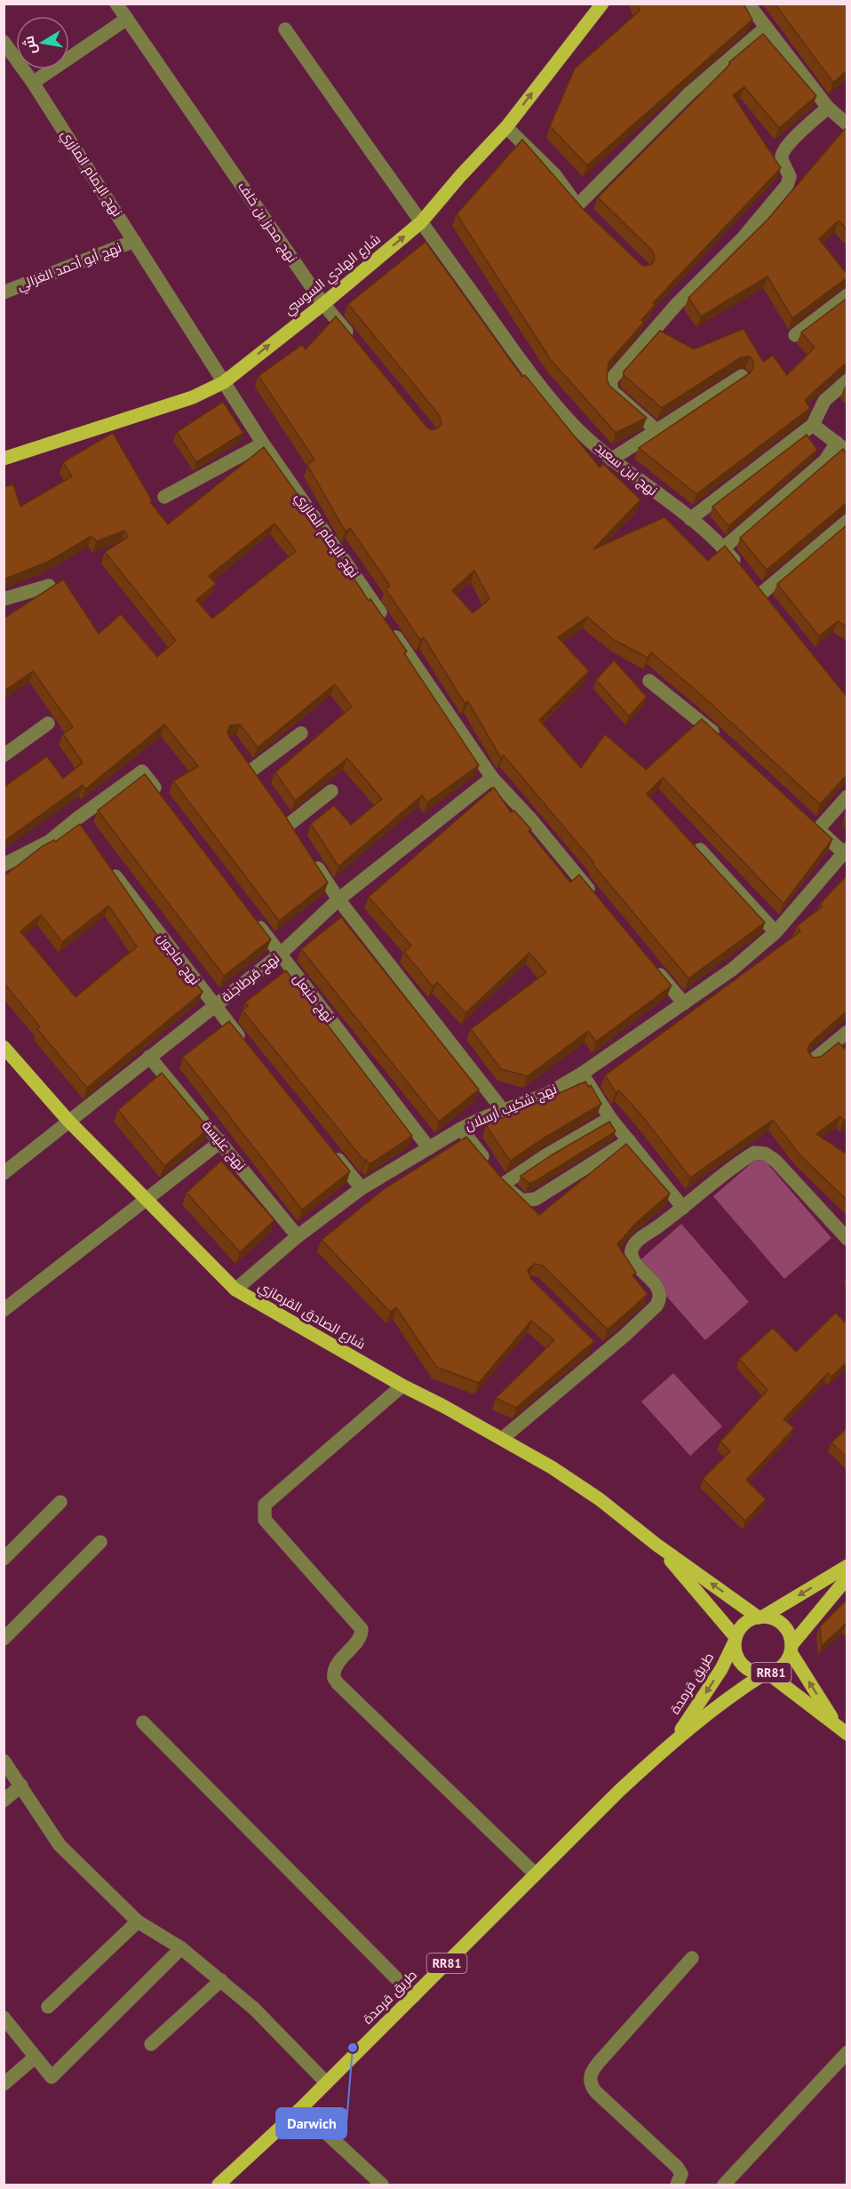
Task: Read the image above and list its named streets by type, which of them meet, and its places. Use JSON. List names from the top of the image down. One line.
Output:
{"streets":{"main road":["شارع الهادي السوسي","شارع الصادق القرمازي","RR81","طريق قرمدة"],"street":["نهج الإمام المازري","نهج محرز بن خلف","نهج أبو أحمد الغزالي","نهج ابن سعيد","نهج ماجون","نهج قرطاجنة","نهج حنبعل","نهج شكيب أرسلان","نهج عليسة"]},"crossings":[["نهج الإمام المازري","نهج أبو أحمد الغزالي"],["نهج الإمام المازري","شارع الهادي السوسي"],["نهج الإمام المازري","نهج قرطاجنة"],["نهج محرز بن خلف","شارع الهادي السوسي"],["شارع الهادي السوسي","نهج ابن سعيد"],["نهج ماجون","نهج قرطاجنة"],["نهج قرطاجنة","نهج حنبعل"],["نهج قرطاجنة","نهج عليسة"],["نهج قرطاجنة","شارع الصادق القرمازي"],["نهج حنبعل","نهج شكيب أرسلان"],["نهج شكيب أرسلان","نهج عليسة"],["نهج شكيب أرسلان","شارع الصادق القرمازي"],["شارع الصادق القرمازي","RR81"],["شارع الصادق القرمازي","طريق قرمدة"],["RR81","طريق قرمدة"]],"one_way":["شارع الهادي السوسي"],"places":["Darwich"],"north":"left"}
